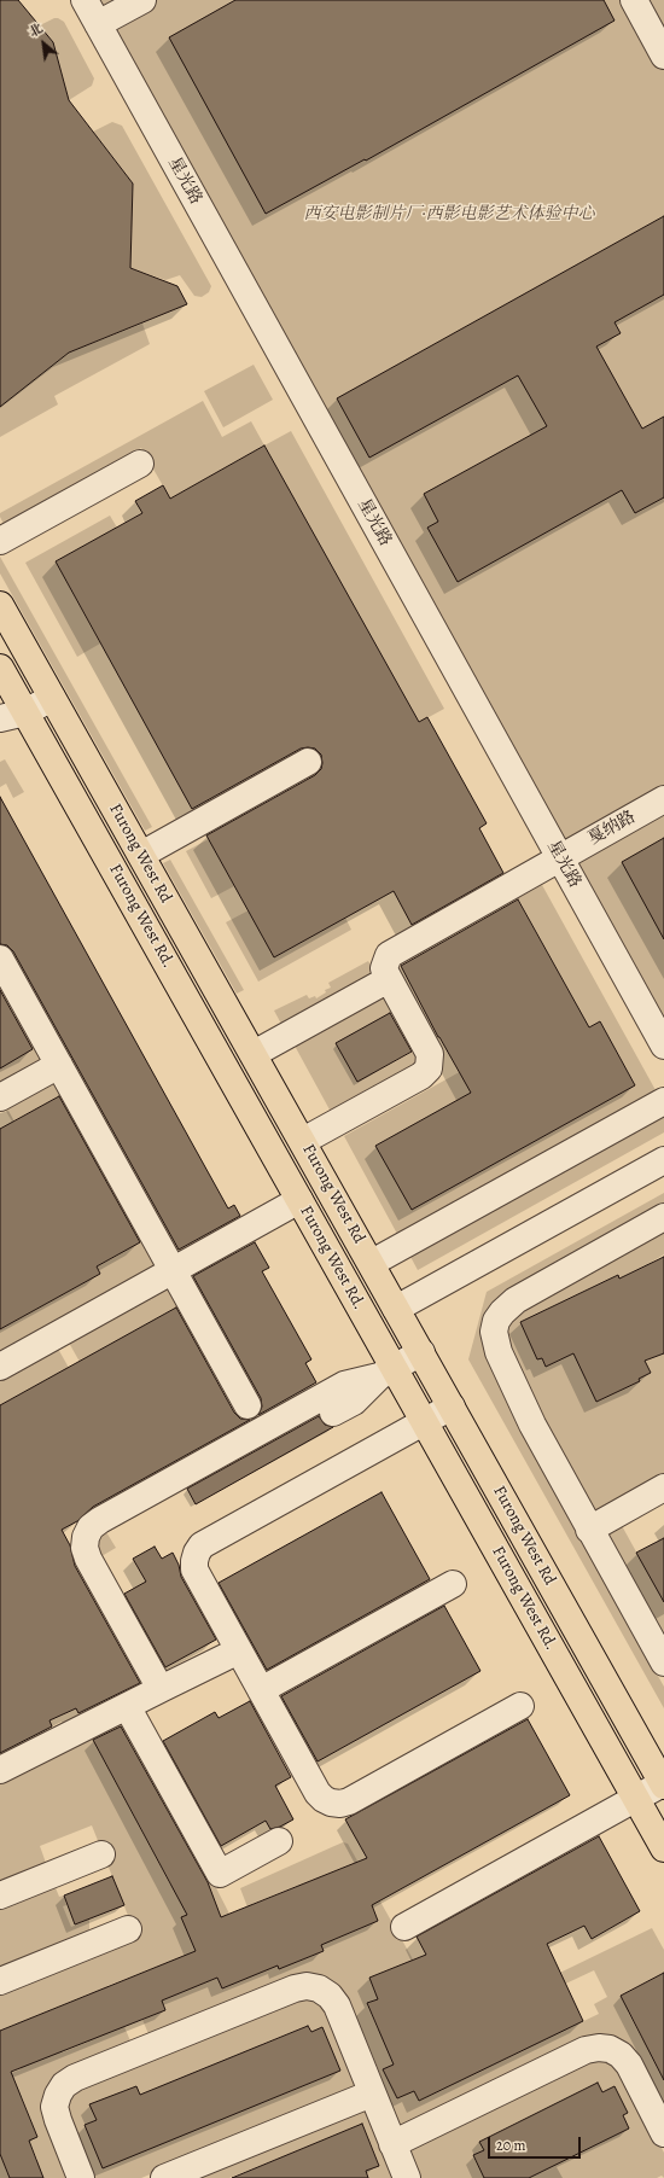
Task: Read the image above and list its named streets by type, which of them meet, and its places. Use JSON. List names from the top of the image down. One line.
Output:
{"streets":{"main road":["Furong West Rd","Furong West Rd."],"street":["星光路","戛纳路"]},"crossings":[["星光路","戛纳路"]],"parks":["西安电影制片厂·西影电影艺术体验中心"],"scale_bar":"20 m","north":"top left"}
